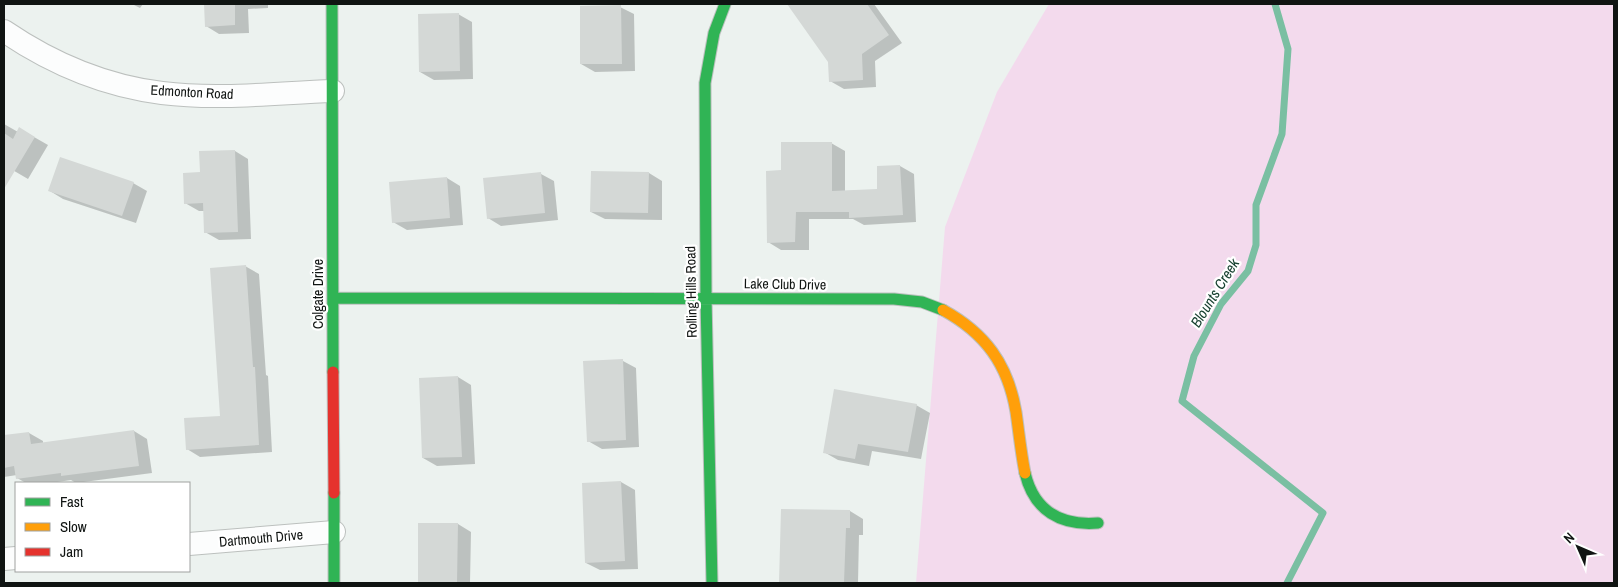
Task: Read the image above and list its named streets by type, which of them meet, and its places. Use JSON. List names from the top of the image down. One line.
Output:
{"streets":{"street":["Edmonton Road","Lake Club Drive","Rolling Hills Road","Colgate Drive","Dartmouth Drive"]},"crossings":[["Edmonton Road","Colgate Drive"],["Lake Club Drive","Rolling Hills Road"],["Lake Club Drive","Colgate Drive"],["Colgate Drive","Dartmouth Drive"]],"water":["Blounts Creek"],"legend":["Fast","Slow","Jam"],"north":"top left"}
